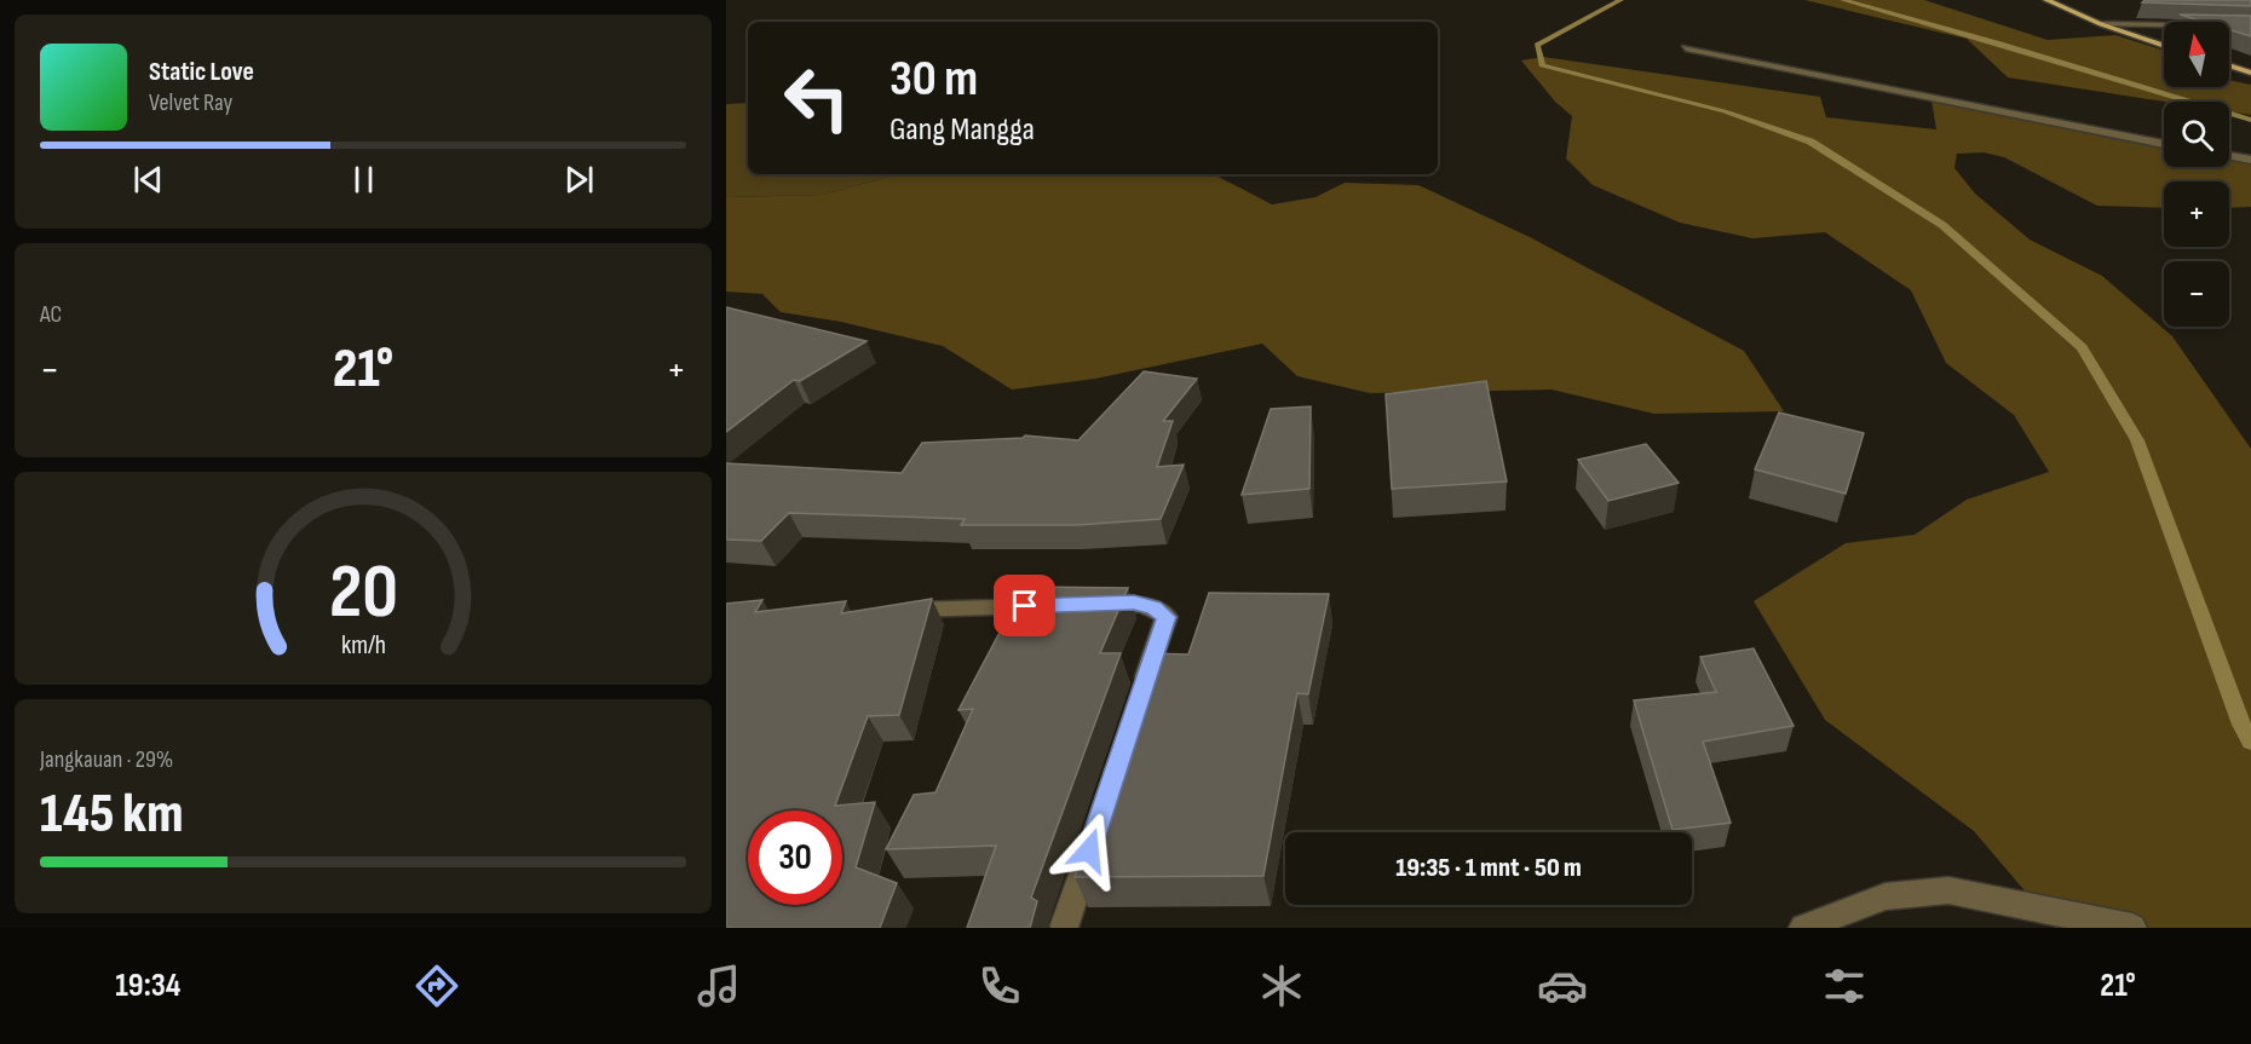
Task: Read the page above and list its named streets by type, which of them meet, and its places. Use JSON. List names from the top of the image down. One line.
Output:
{"north":"top","page":{"map_buttons":["+","−"],"turn":["30 m","Gang Mangga"],"song":["Static Love","Velvet Ray"],"tile":["AC",["Jangkauan · 29%","145 km"]],"heat":["−","21°","+"],"limit":"30","trip":"19:35 · 1 mnt · 50 m","tabs":["19:34","21°"],"gauge":["20","km/h"]}}
